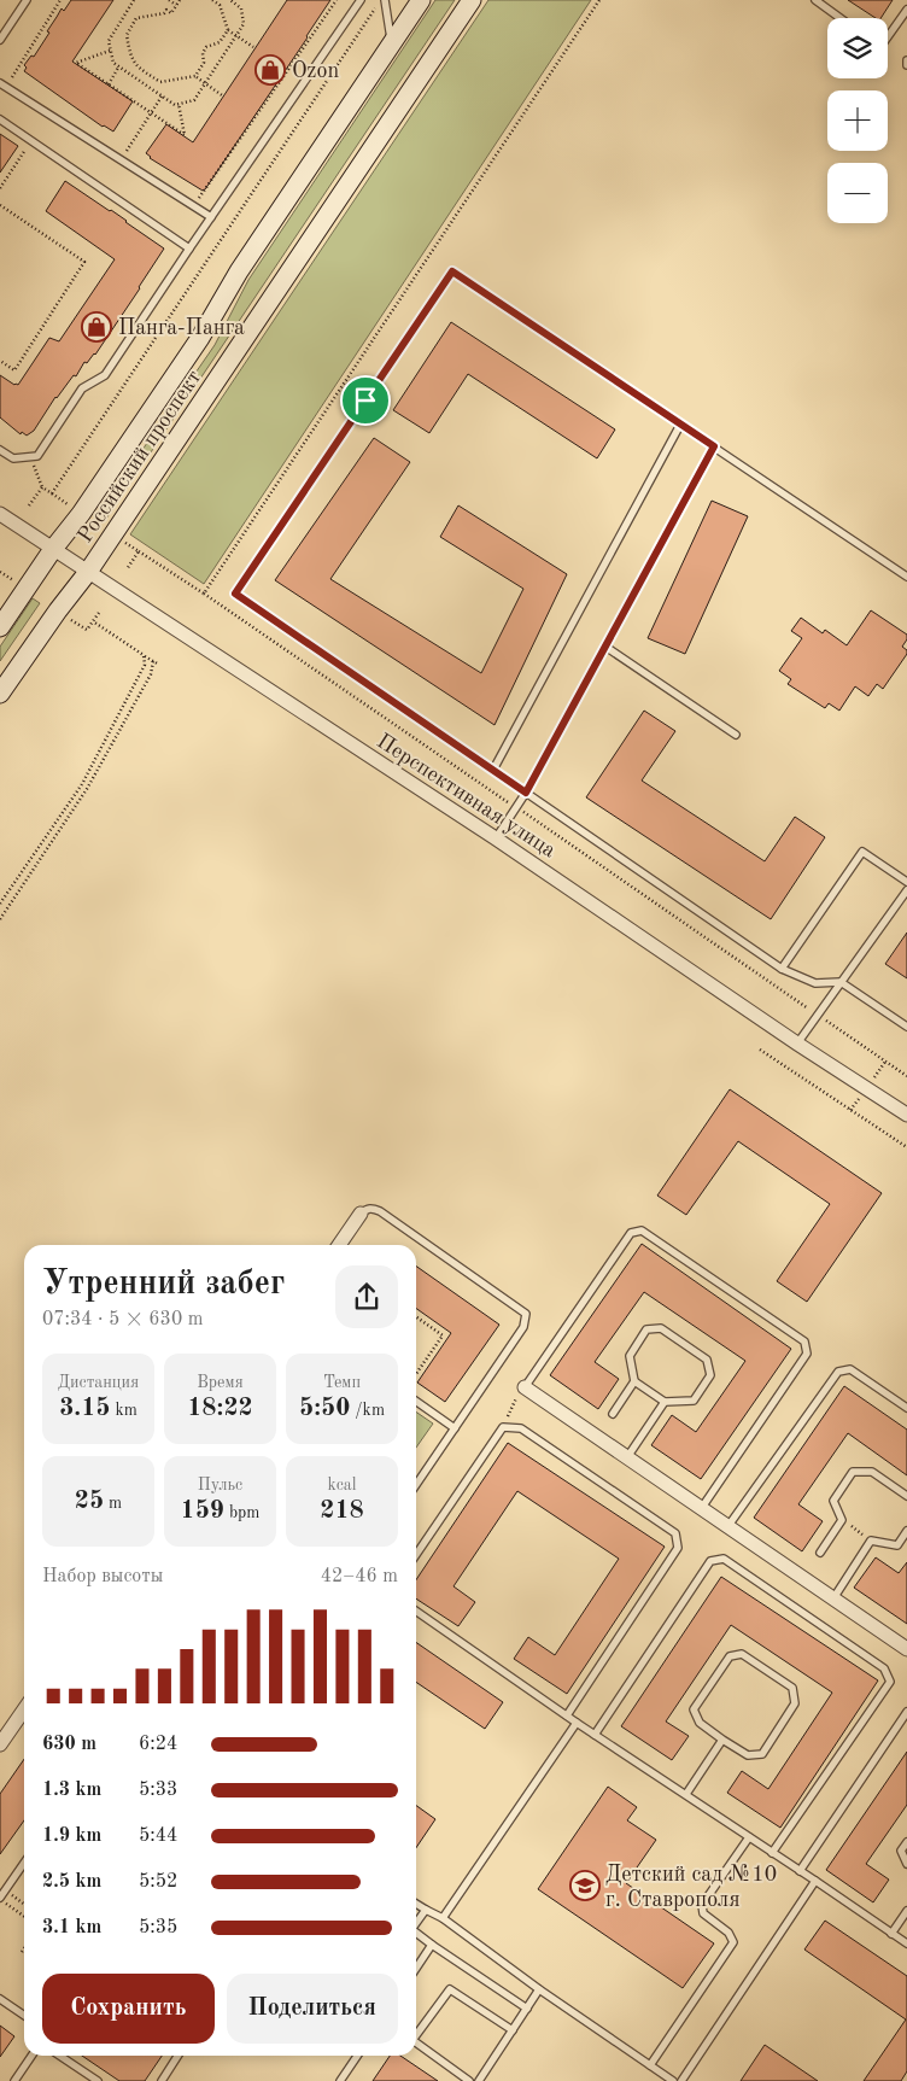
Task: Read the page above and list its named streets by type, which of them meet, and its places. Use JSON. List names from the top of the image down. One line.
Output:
{"streets":{"main road":["Российский проспект"],"street":["Перспективная улица"]},"crossings":[["Российский проспект","Перспективная улица"]],"places":{"shop":["Ozon","Панга-Панга"],"school or university":["Детский сад №10 г. Ставрополя"]},"page":{"map_buttons":["+","−"],"heading":["Утренний забег","07:34 · 5 × 630 m"],"stats":[["Дистанция","3.15 km"],["Время","18:22"],["Темп","5:50 /km"],["25 m"],["Пульс","159 bpm"],["kcal","218"]],"chart":["Набор высоты","42–46 m"],"list":[{"name":"630 m","note":"6:24"},{"name":"1.3 km","note":"5:33"},{"name":"1.9 km","note":"5:44"},{"name":"2.5 km","note":"5:52"},{"name":"3.1 km","note":"5:35"}],"buttons":["Сохранить","Поделиться"]}}
